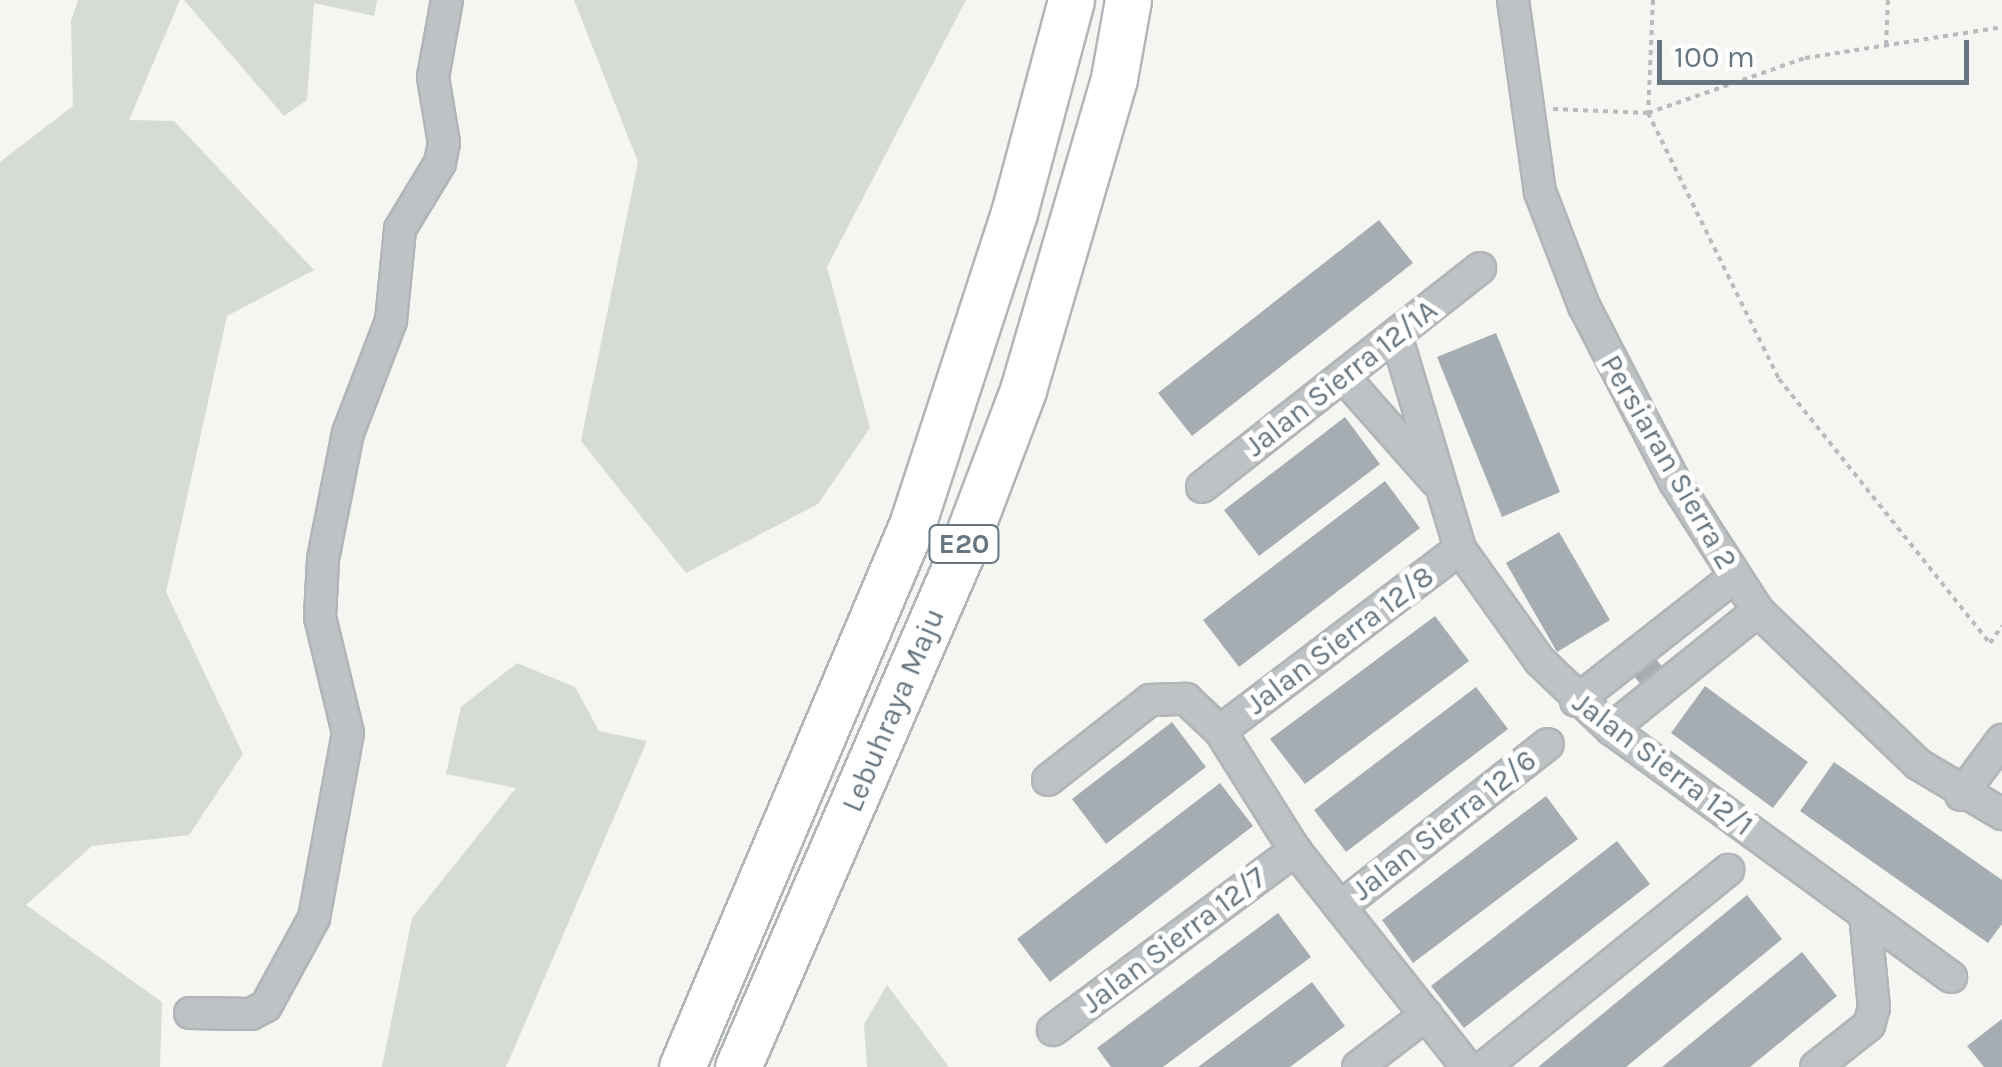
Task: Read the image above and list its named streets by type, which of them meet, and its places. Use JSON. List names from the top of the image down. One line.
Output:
{"streets":{"highway":["E20","Lebuhraya Maju"],"street":["Jalan Sierra 12/1A","Persiaran Sierra 2","Jalan Sierra 12/8","Jalan Sierra 12/1","Jalan Sierra 12/6","Jalan Sierra 12/7"]},"crossings":[["Jalan Sierra 12/1A","Jalan Sierra 12/1"],["Jalan Sierra 12/8","Jalan Sierra 12/1"]],"scale_bar":"100 m"}
